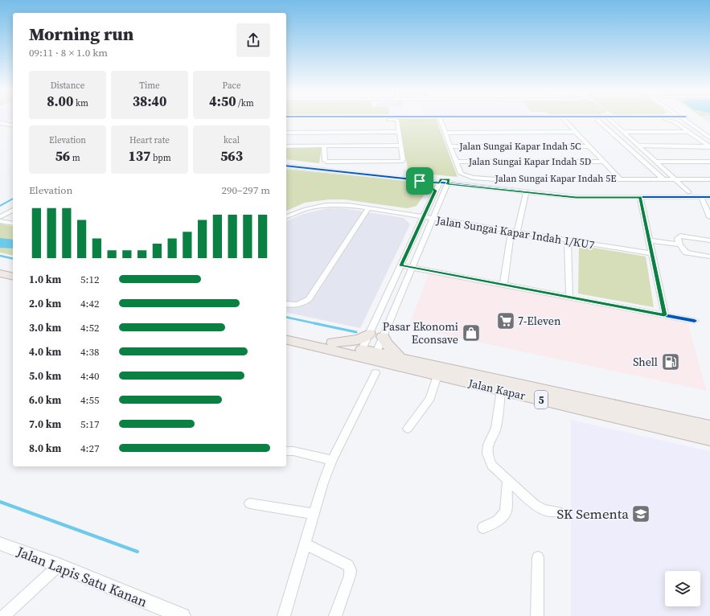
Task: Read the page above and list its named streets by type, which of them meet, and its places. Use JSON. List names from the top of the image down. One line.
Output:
{"streets":{"highway":["Jalan Kapar","5"],"street":["Jalan Sungai Kapar Indah 5C","Jalan Sungai Kapar Indah 5D","Jalan Sungai Kapar Indah 5E","Jalan Sungai Kapar Indah 1/KU7","Jalan Lapis Satu Kanan"]},"crossings":[["Jalan Sungai Kapar Indah 5C","Jalan Sungai Kapar Indah 5E"],["Jalan Sungai Kapar Indah 5D","Jalan Sungai Kapar Indah 5E"]],"places":{"supermarket":["7-Eleven"],"shop":["Pasar Ekonomi Econsave"],"fuel station":["Shell"],"school or university":["SK Sementa"]},"page":{"heading":["Morning run","09:11 · 8 × 1.0 km"],"stats":[["Distance","8.00 km"],["Time","38:40"],["Pace","4:50 /km"],["Elevation","56 m"],["Heart rate","137 bpm"],["kcal","563"]],"chart":["Elevation","290–297 m"],"list":[{"name":"1.0 km","note":"5:12"},{"name":"2.0 km","note":"4:42"},{"name":"3.0 km","note":"4:52"},{"name":"4.0 km","note":"4:38"},{"name":"5.0 km","note":"4:40"},{"name":"6.0 km","note":"4:55"},{"name":"7.0 km","note":"5:17"},{"name":"8.0 km","note":"4:27"}]}}
